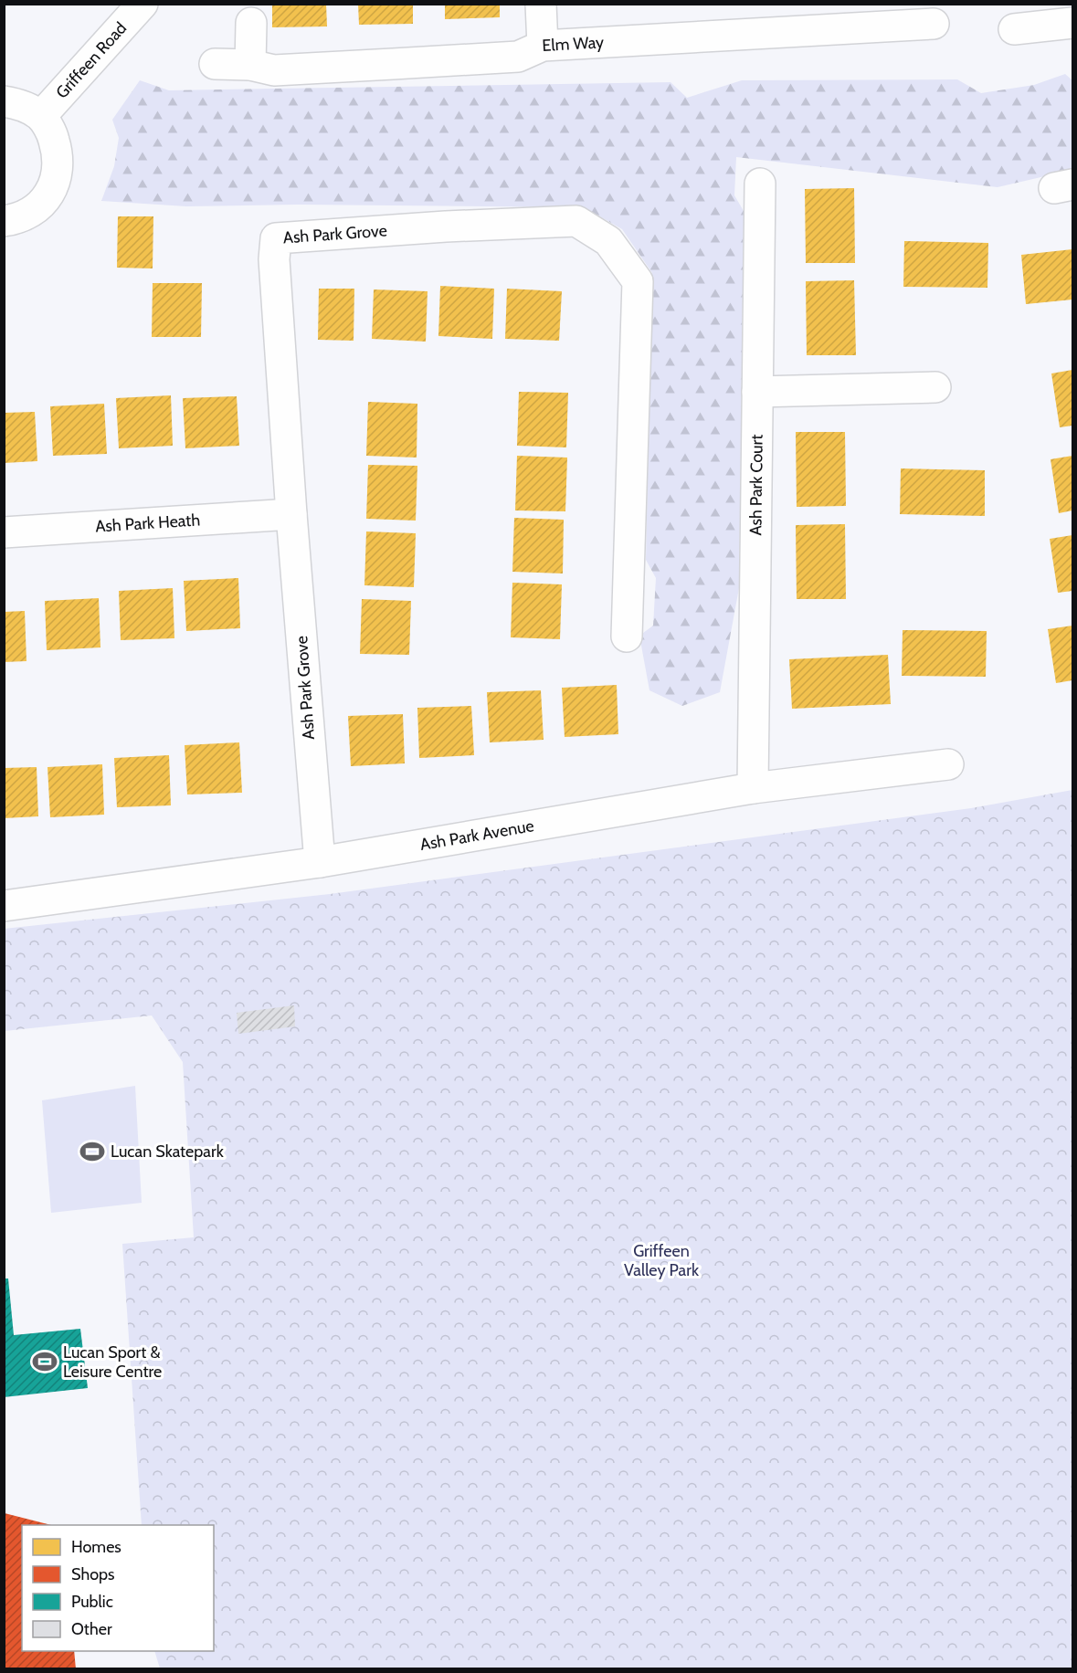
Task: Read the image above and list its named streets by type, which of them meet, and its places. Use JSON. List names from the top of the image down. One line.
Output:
{"streets":{"street":["Elm Way","Griffeen Road","Ash Park Grove","Ash Park Court","Ash Park Heath","Ash Park Avenue"]},"crossings":[["Ash Park Grove","Ash Park Heath"],["Ash Park Grove","Ash Park Avenue"],["Ash Park Court","Ash Park Avenue"]],"parks":["Griffeen Valley Park"],"places":{"sports":["Lucan Skatepark","Lucan Sport & Leisure Centre"]},"legend":["Homes","Shops","Public","Other"]}
